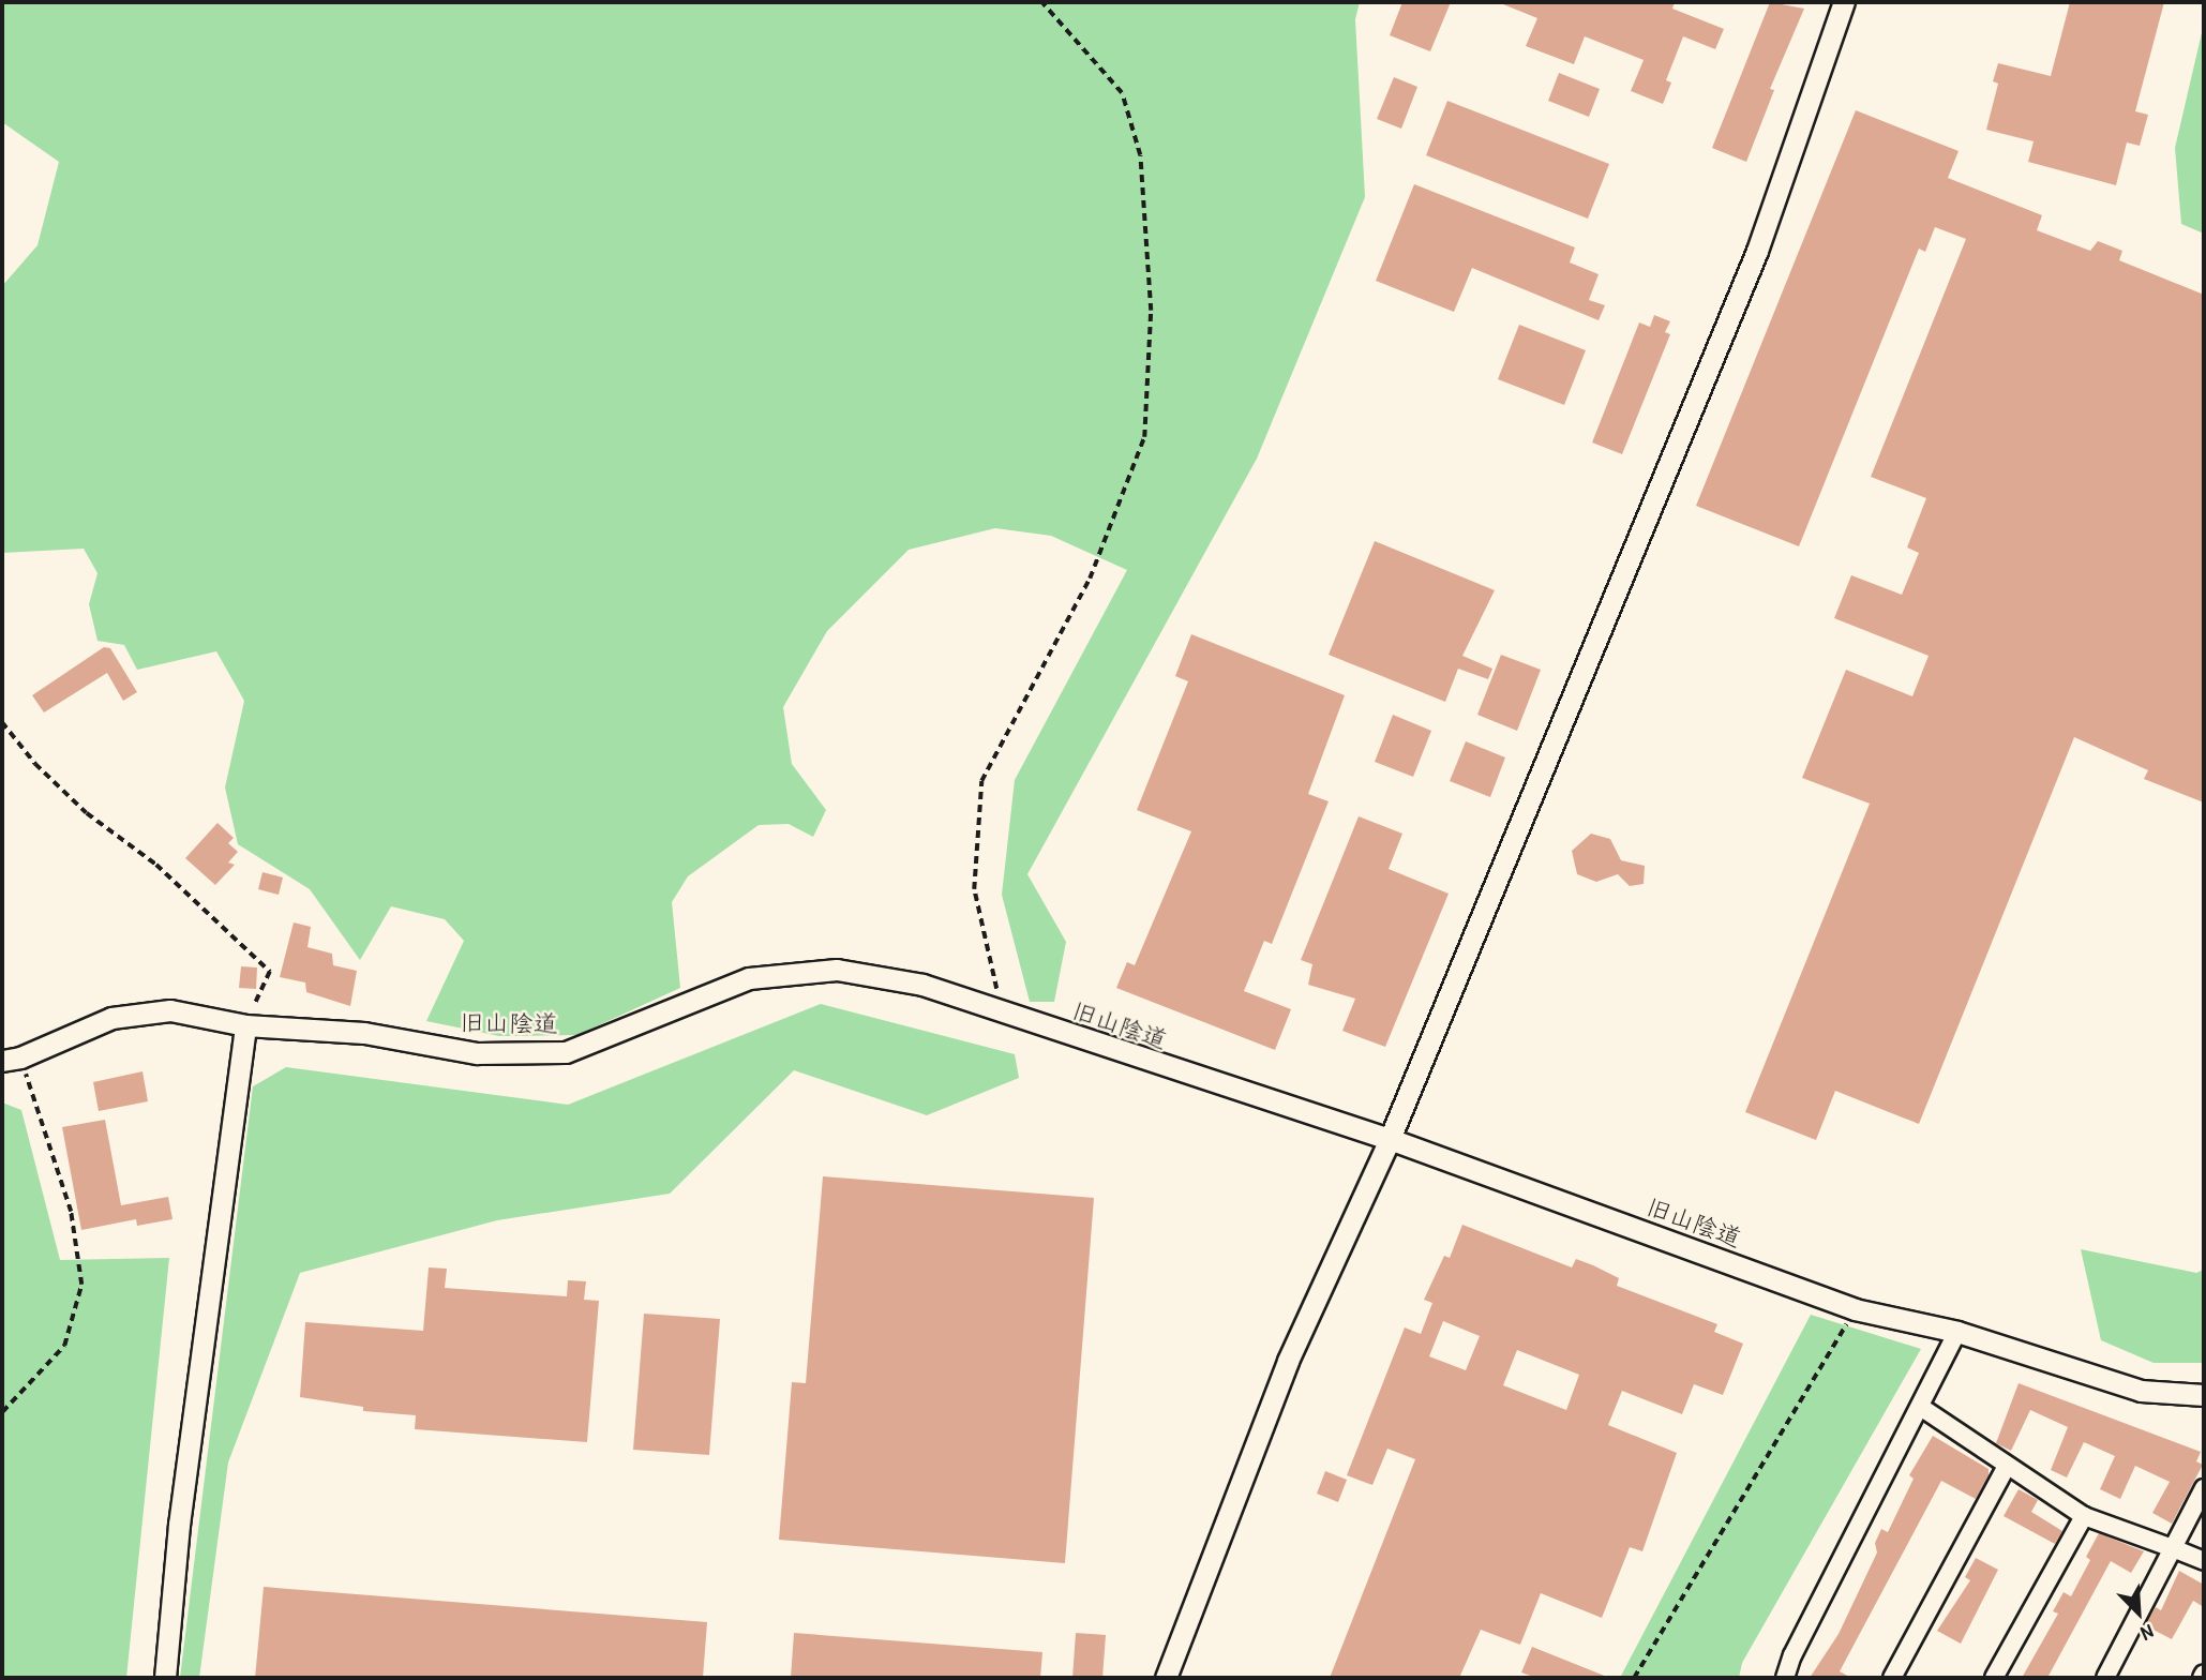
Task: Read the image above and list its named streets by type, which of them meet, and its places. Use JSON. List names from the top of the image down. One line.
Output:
{"streets":{"street":["旧山陰道"]},"north":"bottom right"}
